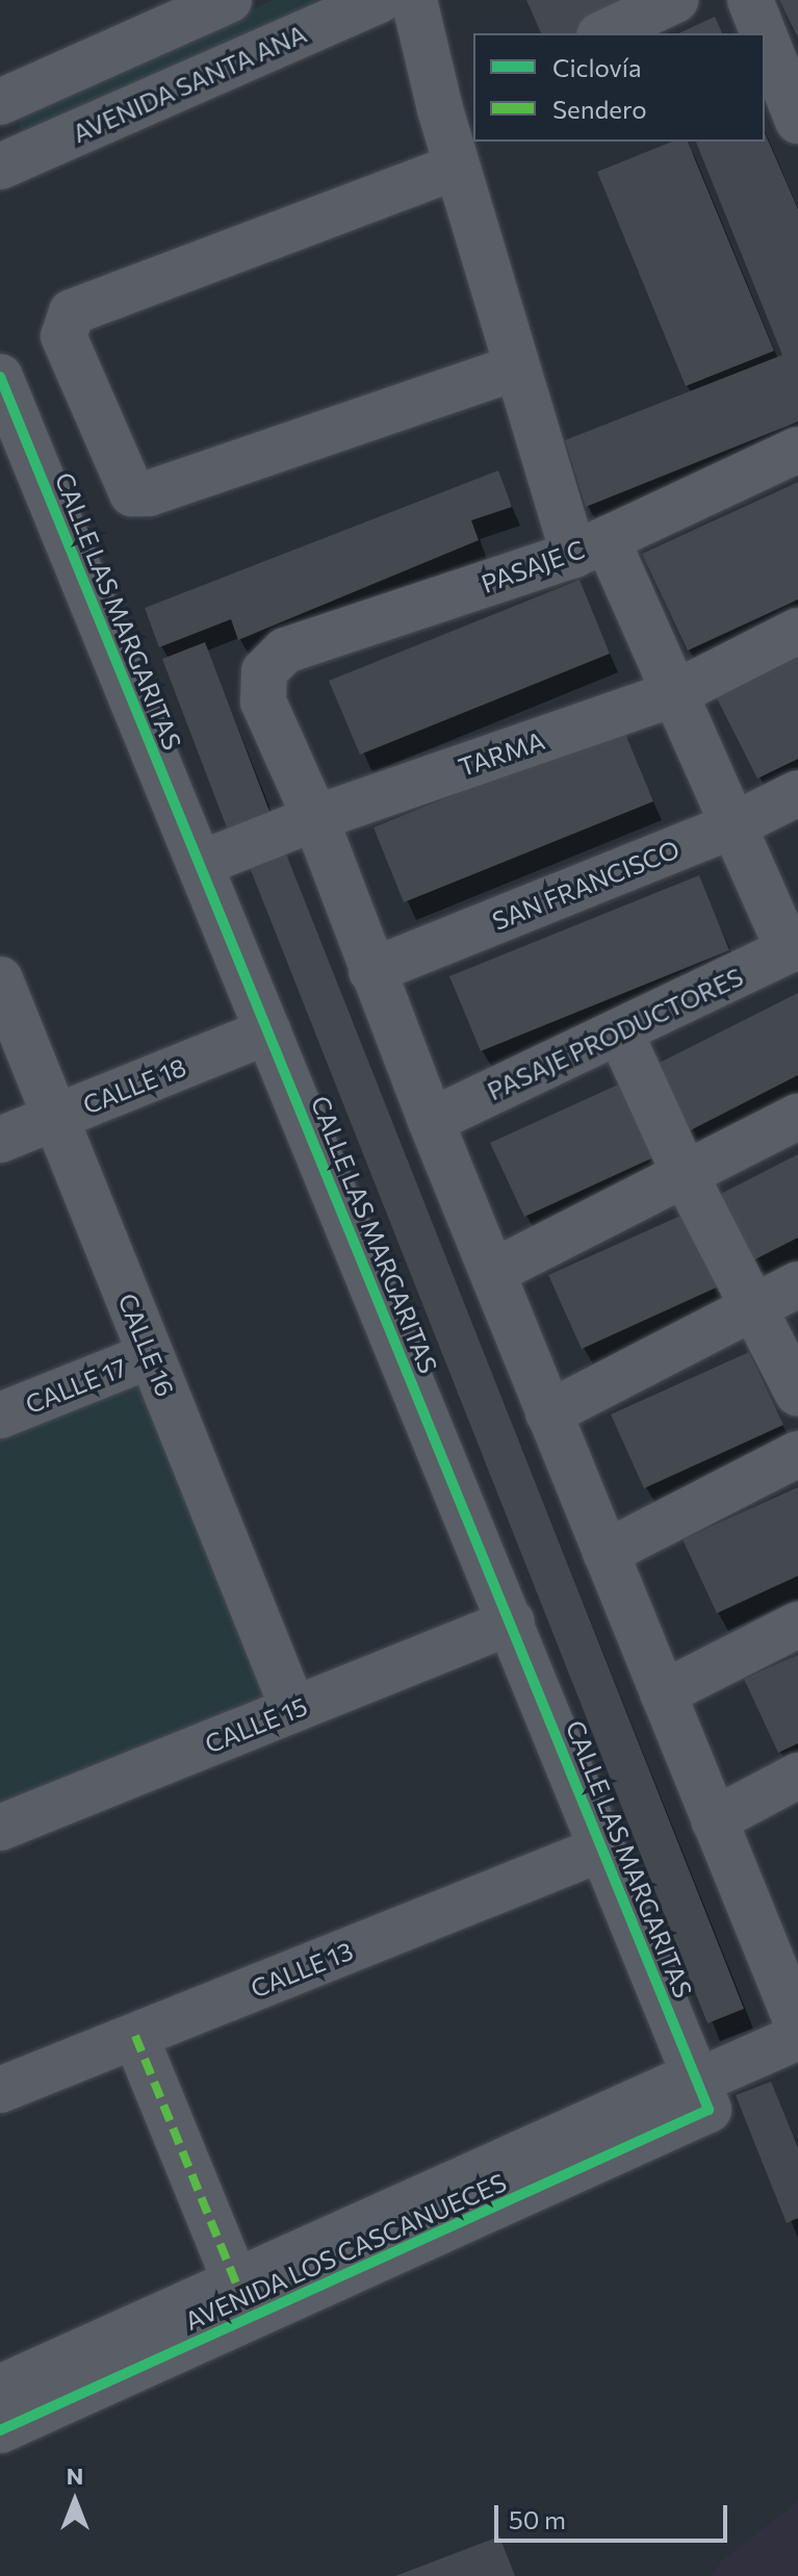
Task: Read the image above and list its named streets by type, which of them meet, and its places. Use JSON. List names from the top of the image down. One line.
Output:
{"streets":{"street":["AVENIDA SANTA ANA","PASAJE C","CALLE LAS MARGARITAS","TARMA","SAN FRANCISCO","PASAJE PRODUCTORES","CALLE 18","CALLE 16","CALLE 17","CALLE 15","CALLE 13","AVENIDA LOS CASCANUECES"]},"crossings":[["PASAJE C","TARMA"],["CALLE LAS MARGARITAS","TARMA"],["CALLE LAS MARGARITAS","CALLE 18"],["CALLE LAS MARGARITAS","CALLE 15"],["CALLE LAS MARGARITAS","CALLE 13"],["CALLE LAS MARGARITAS","AVENIDA LOS CASCANUECES"],["CALLE 18","CALLE 16"],["CALLE 16","CALLE 17"],["CALLE 16","CALLE 15"]],"legend":["Ciclovía","Sendero"],"scale_bar":"50 m","north":"top"}
